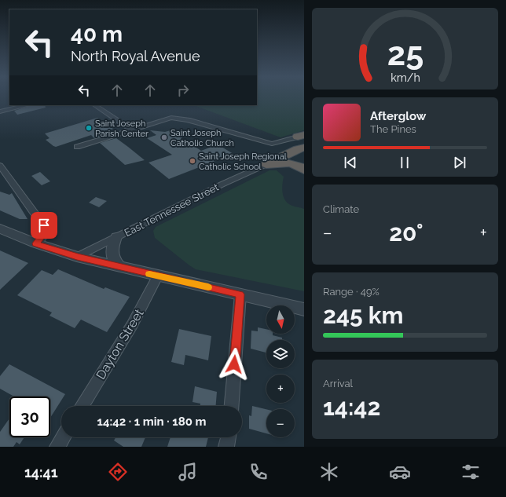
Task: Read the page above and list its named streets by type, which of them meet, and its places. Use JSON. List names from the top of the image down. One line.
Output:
{"streets":{"street":["East Tennessee Street","Dayton Street"]},"places":["Saint Joseph Parish Center","Saint Joseph Catholic Church","Saint Joseph Regional Catholic School"],"north":"bottom","page":{"turn":["40 m","North Royal Avenue"],"song":["Afterglow","The Pines"],"tile":["Climate",["Range · 49%","245 km"],["Arrival","14:42"]],"heat":["−","20°","+"],"map_buttons":["+","−"],"limit":"30","trip":"14:42 · 1 min · 180 m","tabs":"14:41","gauge":["25","km/h"]}}
